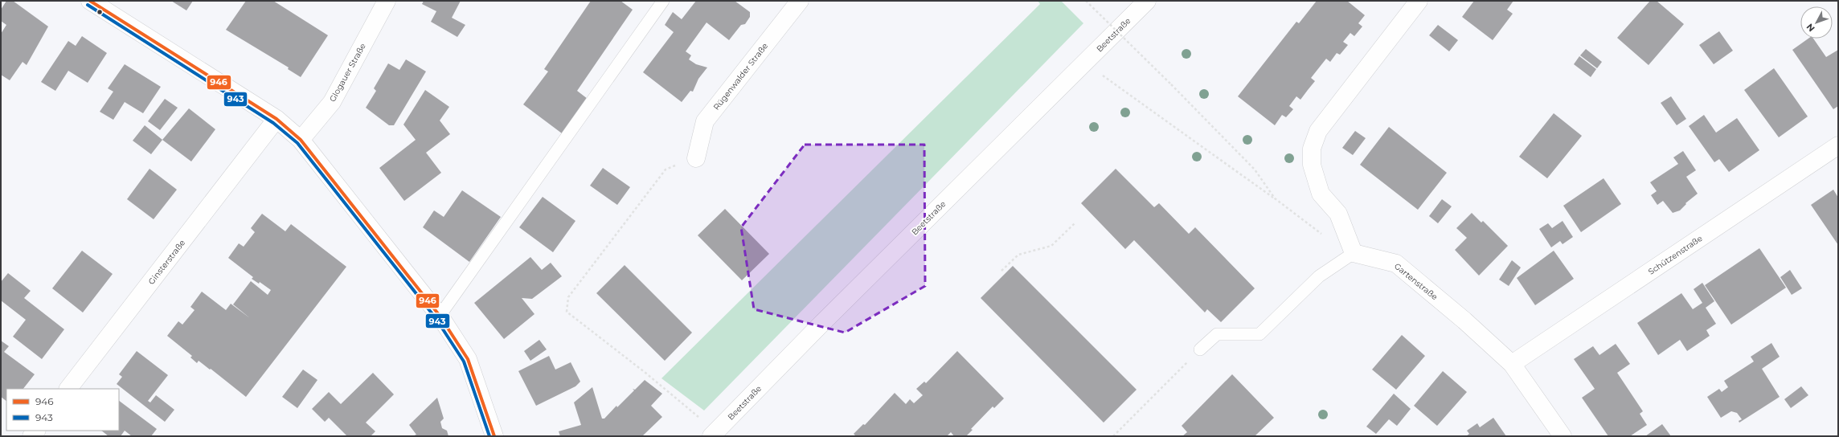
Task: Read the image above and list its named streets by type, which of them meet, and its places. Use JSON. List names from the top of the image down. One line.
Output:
{"streets":{"street":["Beetstraße","Glogauer Straße","Rügenwalder Straße","Schützenstraße","Ginsterstraße","Gartenstraße"]},"crossings":[["Schützenstraße","Gartenstraße"]],"lines":["transit line 946","transit line 943"],"legend":["946","943"],"north":"bottom left"}
